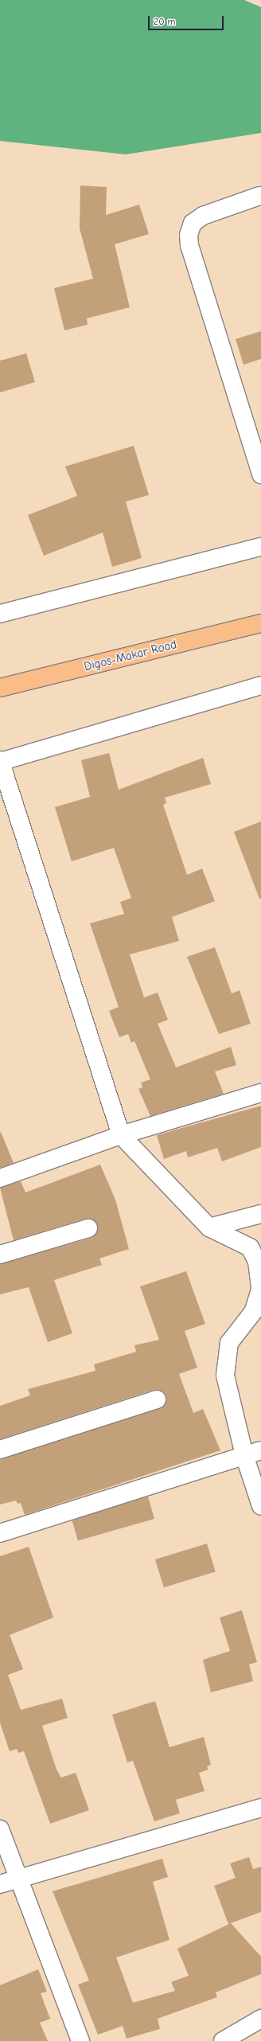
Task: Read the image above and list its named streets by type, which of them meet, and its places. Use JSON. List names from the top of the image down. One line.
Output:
{"streets":{"highway":["Digos-Makar Road"]},"scale_bar":"20 m"}
